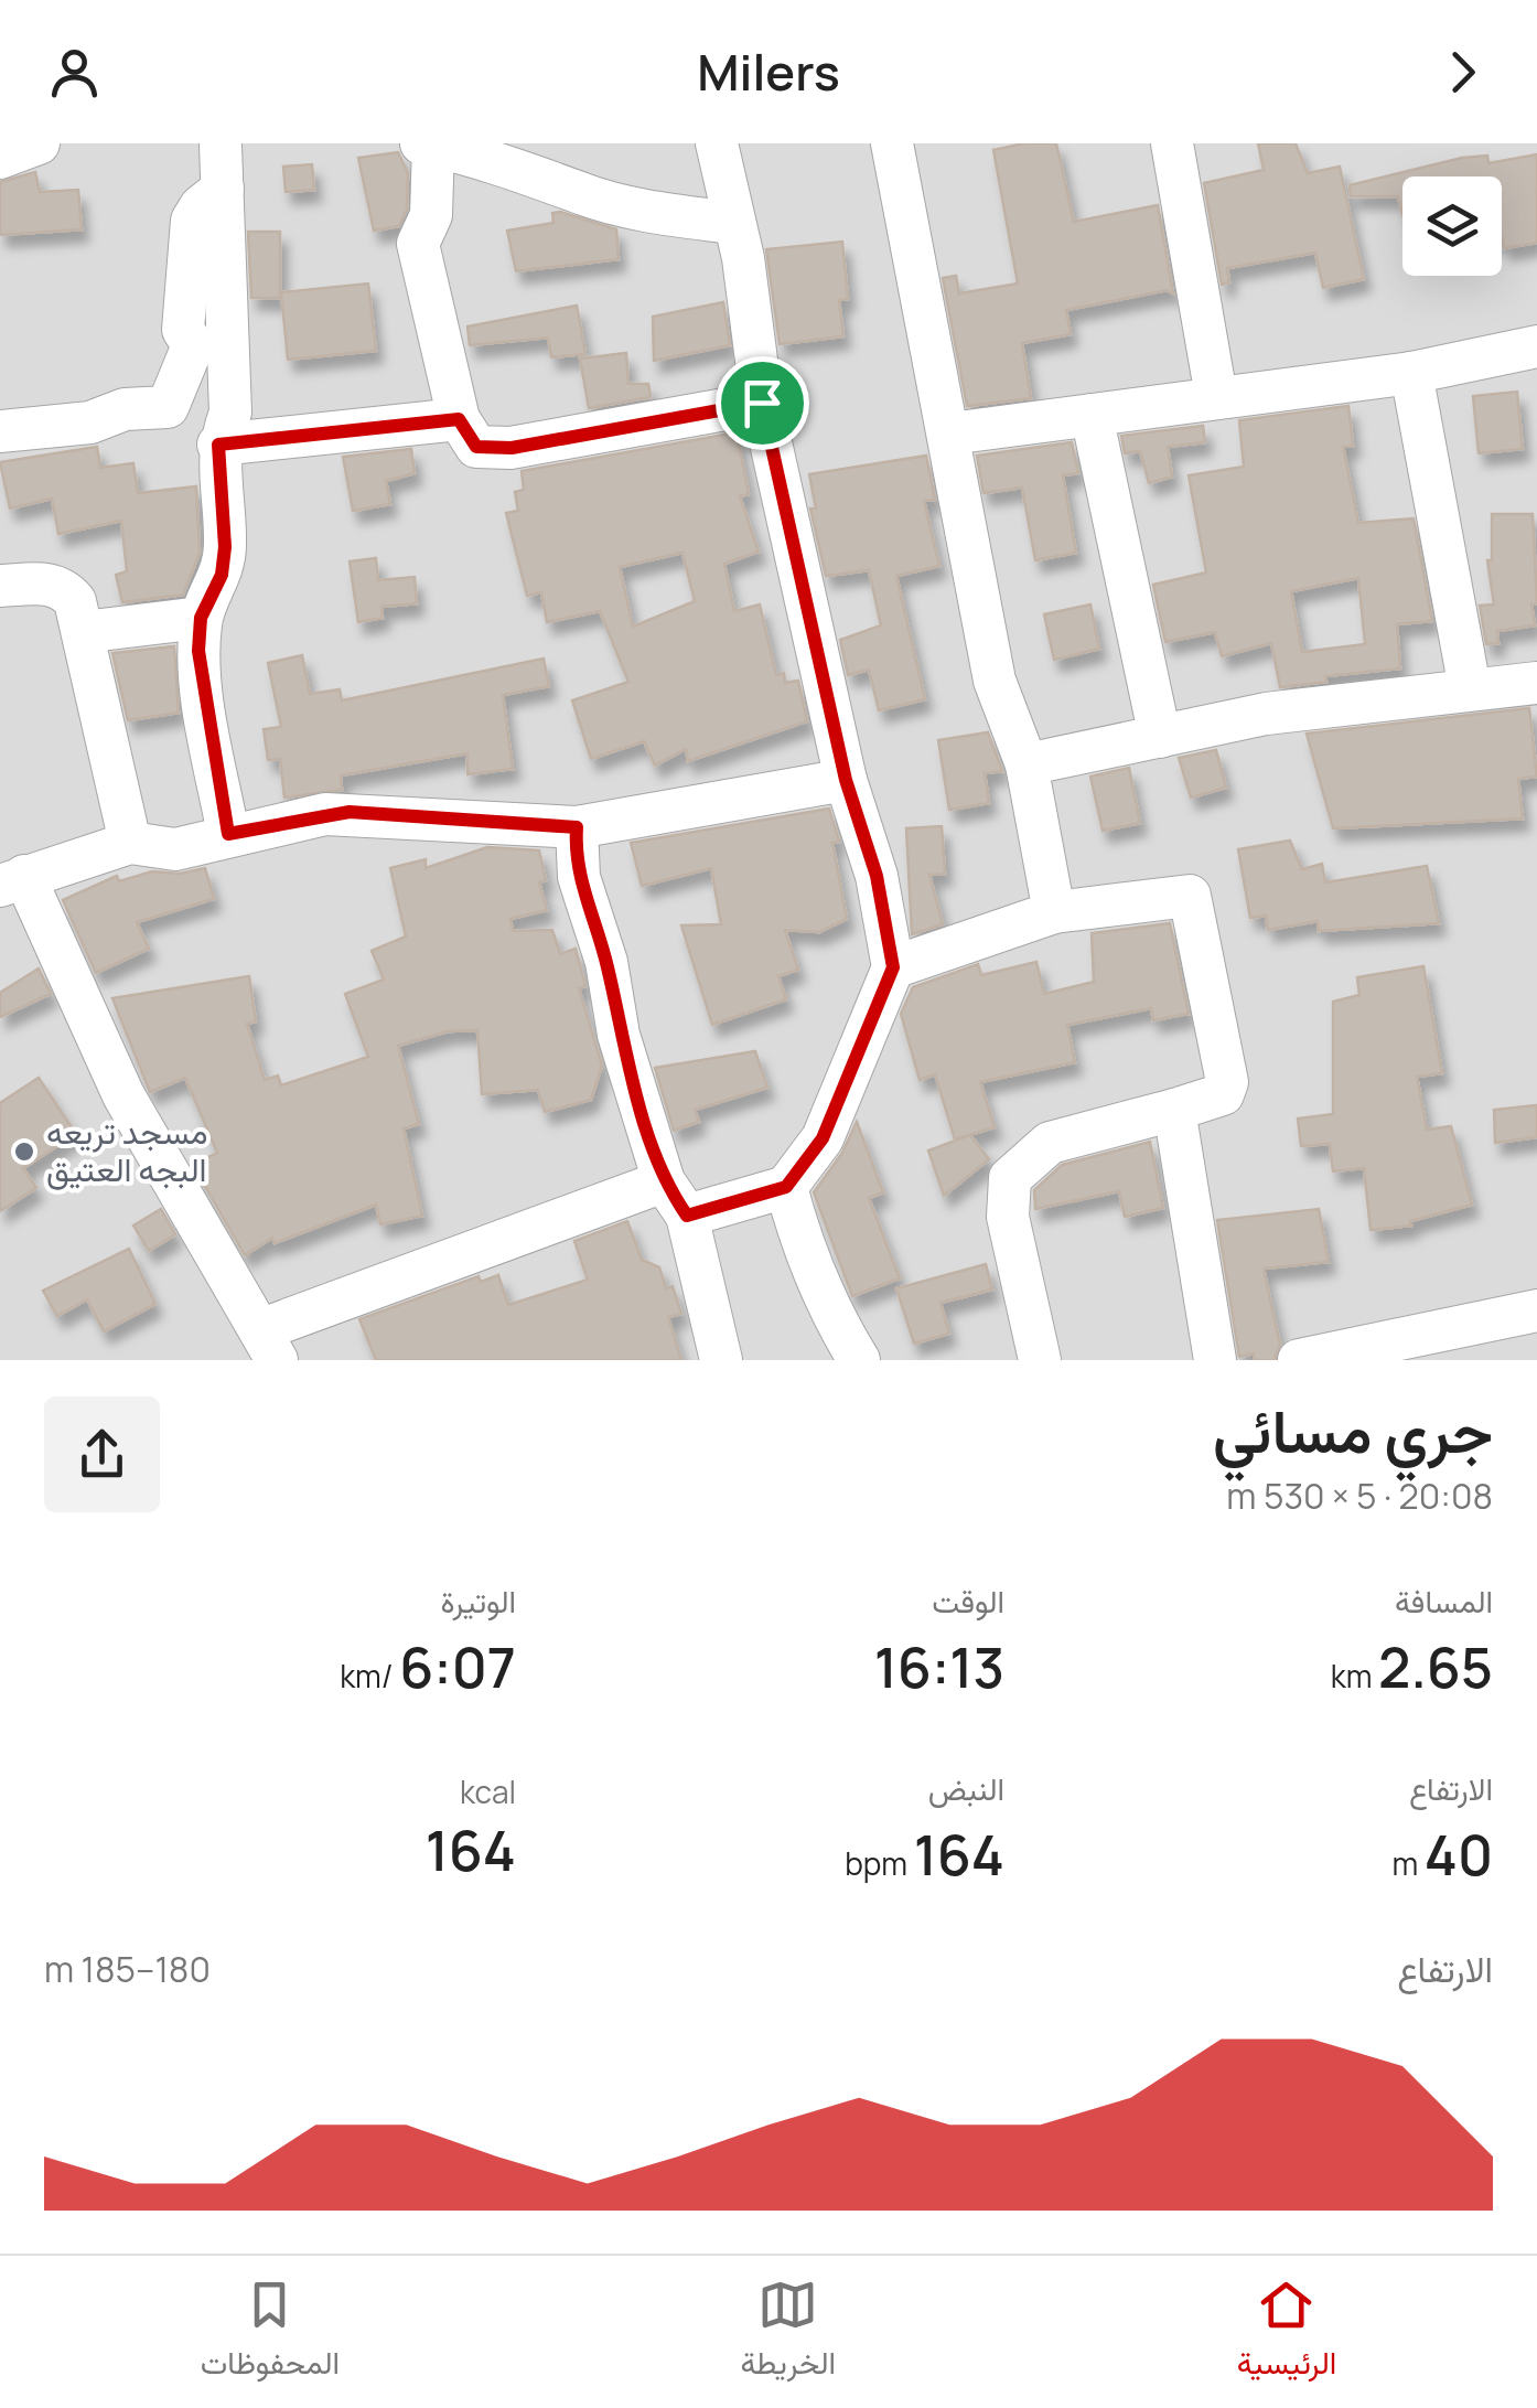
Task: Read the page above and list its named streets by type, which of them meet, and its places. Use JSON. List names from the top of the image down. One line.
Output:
{"places":["مسجد تريعه البجه العتيق"],"page":{"header":"Milers","heading":["جري مسائي","20:08 · 5 × 530 m"],"stats":[["المسافة","2.65 km"],["الوقت","16:13"],["الوتيرة","6:07 /km"],["الارتفاع","40 m"],["النبض","164 bpm"],["kcal","164"]],"chart":["الارتفاع","180–185 m"],"tabs":["الرئيسية","الخريطة","المحفوظات"]}}
